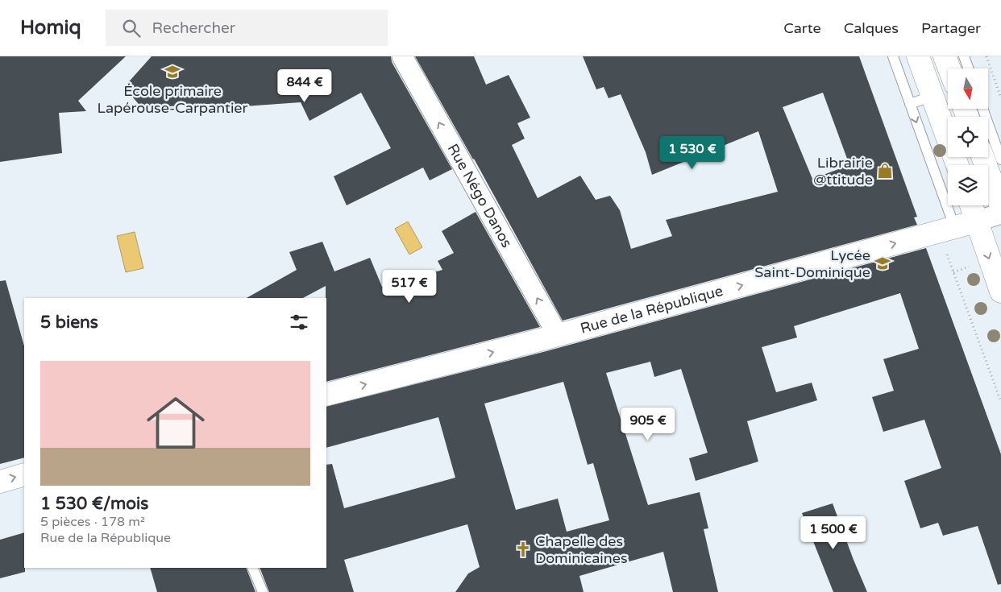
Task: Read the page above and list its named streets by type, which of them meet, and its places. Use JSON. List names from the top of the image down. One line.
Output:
{"streets":{"main road":["Rue de la République"],"street":["Rue Négo Danos"]},"crossings":[["Rue Négo Danos","Rue de la République"]],"one_way":["Rue Négo Danos","Rue de la République"],"places":{"school or university":["École primaire Lapérouse-Carpantier","Lycée Saint-Dominique"],"shop":["Librairie @ttitude"],"church":["Chapelle des Dominicaines"]},"north":"bottom","page":{"header":"Homiq","search":"Rechercher","nav":["Carte","Calques","Partager"],"price":["844 €","1 530 €","517 €","905 €","1 500 €"],"heading":"5 biens","list":[{"name":"1 530 €/mois","note":"5 pièces · 178 m² · Rue de la République"}]}}
